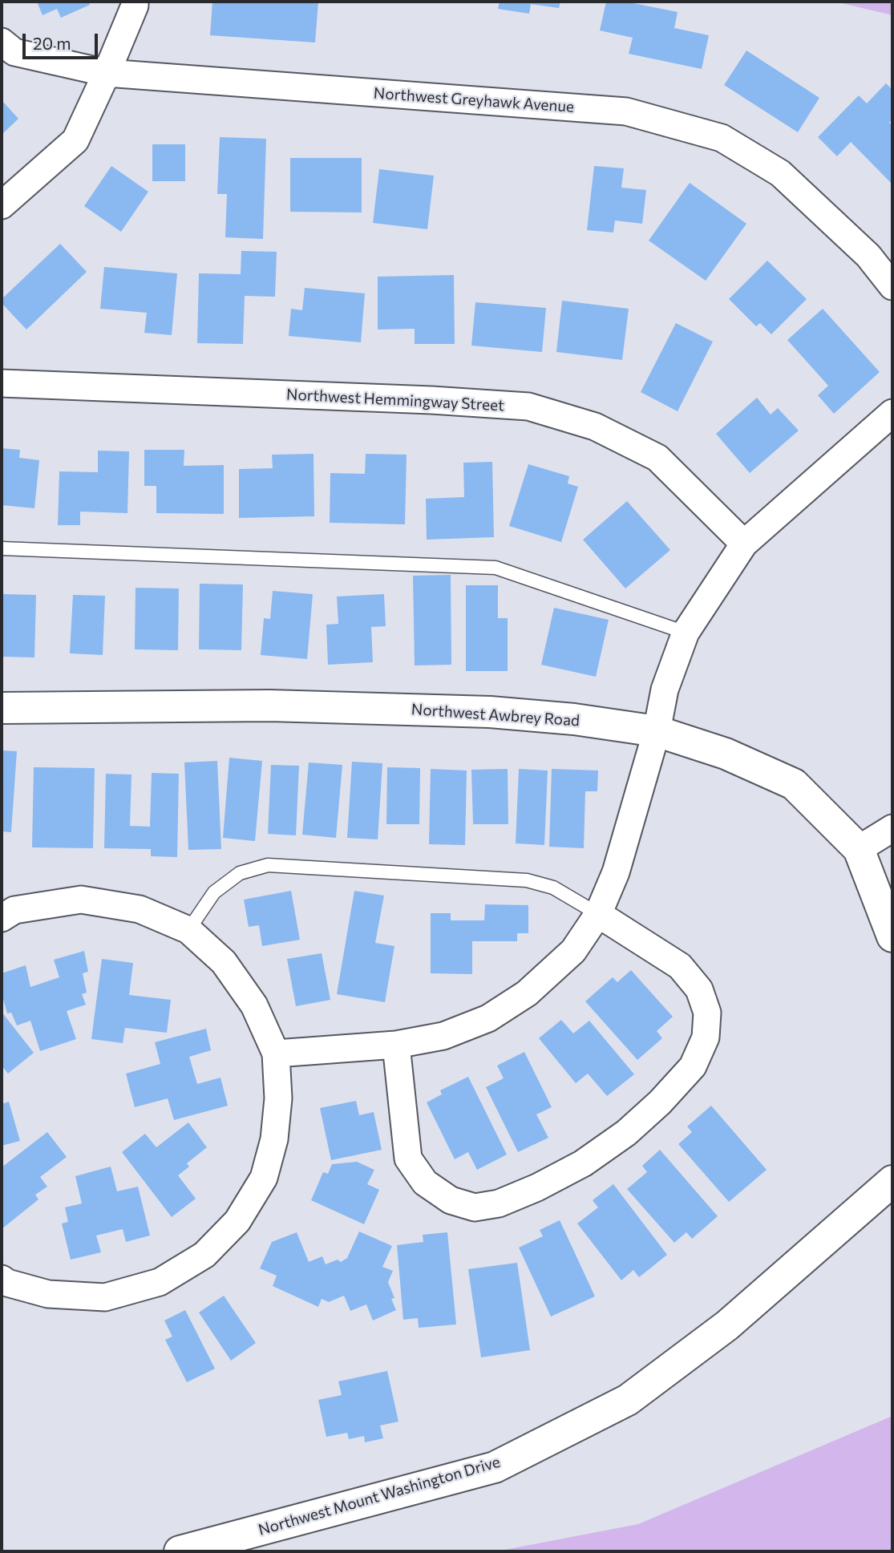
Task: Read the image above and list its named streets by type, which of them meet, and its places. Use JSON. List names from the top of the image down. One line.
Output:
{"streets":{"street":["Northwest Greyhawk Avenue","Northwest Hemmingway Street","Northwest Awbrey Road","Northwest Mount Washington Drive"]},"scale_bar":"20 m"}
